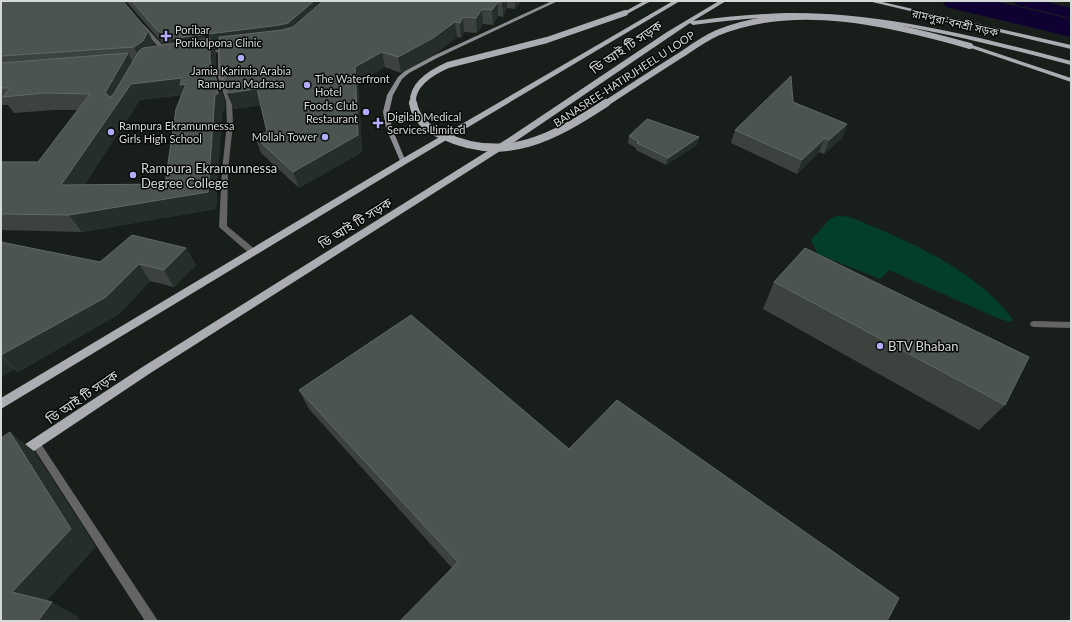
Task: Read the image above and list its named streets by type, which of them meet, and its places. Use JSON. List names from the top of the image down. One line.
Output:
{"streets":{"main road":["রামপুরা-বনশ্রী সড়ক","ডি আই টি সড়ক","BANASREE-HATIRJHEEL U LOOP"]},"places":{"health":["Poribar Porikolpona Clinic","Digilab Medical Services Limited"],"other":["Jamia Karimia Arabia Rampura Madrasa","The Waterfront Hotel","Foods Club Restaurant","Rampura Ekramunnessa Girls High School","Mollah Tower","Rampura Ekramunnessa Degree College","BTV Bhaban"]}}
